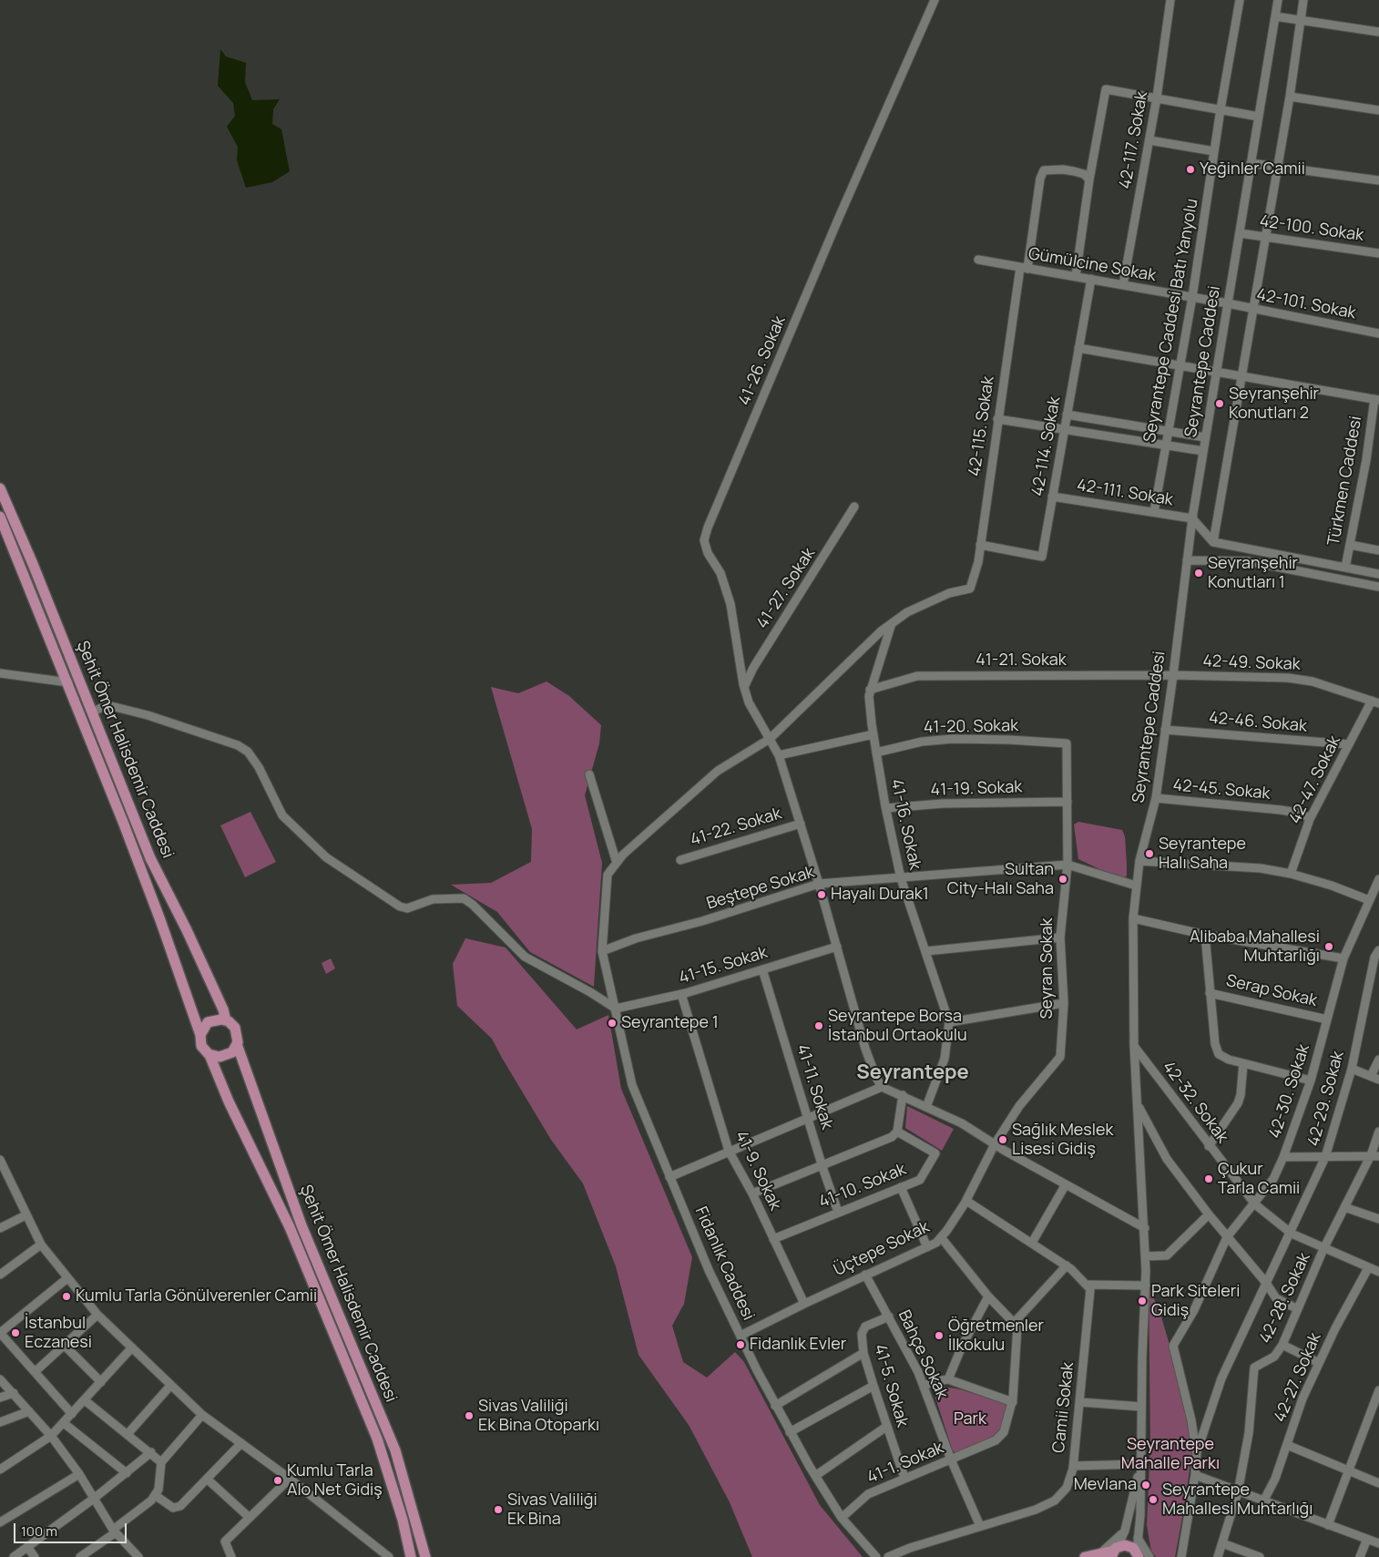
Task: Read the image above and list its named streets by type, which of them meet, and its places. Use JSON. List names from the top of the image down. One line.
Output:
{"streets":{"main road":["Şehit Ömer Halisdemir Caddesi"],"street":["42-117. Sokak","42-100. Sokak","Gümülcine Sokak","42-101. Sokak","Seyrantepe Caddesi Batı Yanyolu","41-26. Sokak","Seyrantepe Caddesi","42-115. Sokak","42-114. Sokak","Türkmen Caddesi","42-111. Sokak","41-27. Sokak","41-21. Sokak","42-49. Sokak","42-46. Sokak","41-20. Sokak","42-47. Sokak","41-19. Sokak","42-45. Sokak","41-16. Sokak","41-22. Sokak","Beştepe Sokak","41-15. Sokak","Seyran Sokak","Serap Sokak","41-11. Sokak","42-30. Sokak","42-29. Sokak","42-32. Sokak","41-9. Sokak","41-10. Sokak","Üçtepe Sokak","Fidanlık Caddesi","42-28. Sokak","Bahçe Sokak","42-27. Sokak","41-5. Sokak","Camii Sokak","41-1. Sokak"]},"crossings":[["42-117. Sokak","Gümülcine Sokak"],["42-100. Sokak","Seyrantepe Caddesi"],["Gümülcine Sokak","42-101. Sokak"],["Gümülcine Sokak","Seyrantepe Caddesi Batı Yanyolu"],["Gümülcine Sokak","Seyrantepe Caddesi"],["Gümülcine Sokak","42-115. Sokak"],["Gümülcine Sokak","42-114. Sokak"],["42-101. Sokak","Seyrantepe Caddesi"],["Seyrantepe Caddesi Batı Yanyolu","42-111. Sokak"],["41-26. Sokak","41-27. Sokak"],["41-26. Sokak","41-22. Sokak"],["41-26. Sokak","Beştepe Sokak"],["41-26. Sokak","41-15. Sokak"],["41-26. Sokak","Fidanlık Caddesi"],["Seyrantepe Caddesi","42-111. Sokak"],["Seyrantepe Caddesi","41-21. Sokak"],["Seyrantepe Caddesi","42-49. Sokak"],["Seyrantepe Caddesi","42-46. Sokak"],["Seyrantepe Caddesi","42-45. Sokak"],["Seyrantepe Caddesi","42-32. Sokak"],["42-115. Sokak","42-114. Sokak"],["42-115. Sokak","Fidanlık Caddesi"],["42-114. Sokak","42-111. Sokak"],["41-21. Sokak","42-49. Sokak"],["41-21. Sokak","41-16. Sokak"],["42-49. Sokak","42-47. Sokak"],["42-46. Sokak","42-47. Sokak"],["41-20. Sokak","41-16. Sokak"],["41-20. Sokak","Seyran Sokak"],["42-47. Sokak","42-45. Sokak"],["41-19. Sokak","41-16. Sokak"],["41-19. Sokak","Seyran Sokak"],["41-16. Sokak","Beştepe Sokak"],["41-16. Sokak","Fidanlık Caddesi"],["Beştepe Sokak","Seyran Sokak"],["Beştepe Sokak","Fidanlık Caddesi"],["41-15. Sokak","41-11. Sokak"],["41-15. Sokak","41-9. Sokak"],["41-15. Sokak","Fidanlık Caddesi"],["Seyran Sokak","Üçtepe Sokak"],["Serap Sokak","42-30. Sokak"],["41-11. Sokak","41-10. Sokak"],["42-30. Sokak","42-29. Sokak"],["42-30. Sokak","42-32. Sokak"],["42-29. Sokak","42-32. Sokak"],["42-32. Sokak","42-28. Sokak"],["42-32. Sokak","42-27. Sokak"],["41-9. Sokak","41-10. Sokak"],["41-9. Sokak","Üçtepe Sokak"],["Üçtepe Sokak","Fidanlık Caddesi"],["Üçtepe Sokak","Bahçe Sokak"],["Fidanlık Caddesi","41-1. Sokak"],["Bahçe Sokak","41-5. Sokak"],["Bahçe Sokak","Camii Sokak"],["Bahçe Sokak","41-1. Sokak"],["41-5. Sokak","41-1. Sokak"]],"districts":["Seyrantepe"],"parks":["Park","Seyrantepe Mahalle Parkı"],"places":["Yeğinler Camii","Seyranşehir Konutları 2","Seyranşehir Konutları 1","Seyrantepe Halı Saha","Sultan City-Halı Saha","Hayalı Durak1","Alibaba Mahallesi Muhtarlığı","Seyrantepe 1","Seyrantepe Borsa İstanbul Ortaokulu","Sağlık Meslek Lisesi Gidiş","Çukur Tarla Camii","Kumlu Tarla Gönülverenler Camii","Park Siteleri Gidiş","İstanbul Eczanesi","Öğretmenler İlkokulu","Fidanlık Evler","Sivas Valiliği Ek Bina Otoparkı","Kumlu Tarla Alo Net Gidiş","Mevlana","Seyrantepe Mahallesi Muhtarlığı","Sivas Valiliği Ek Bina"],"scale_bar":"100 m"}
